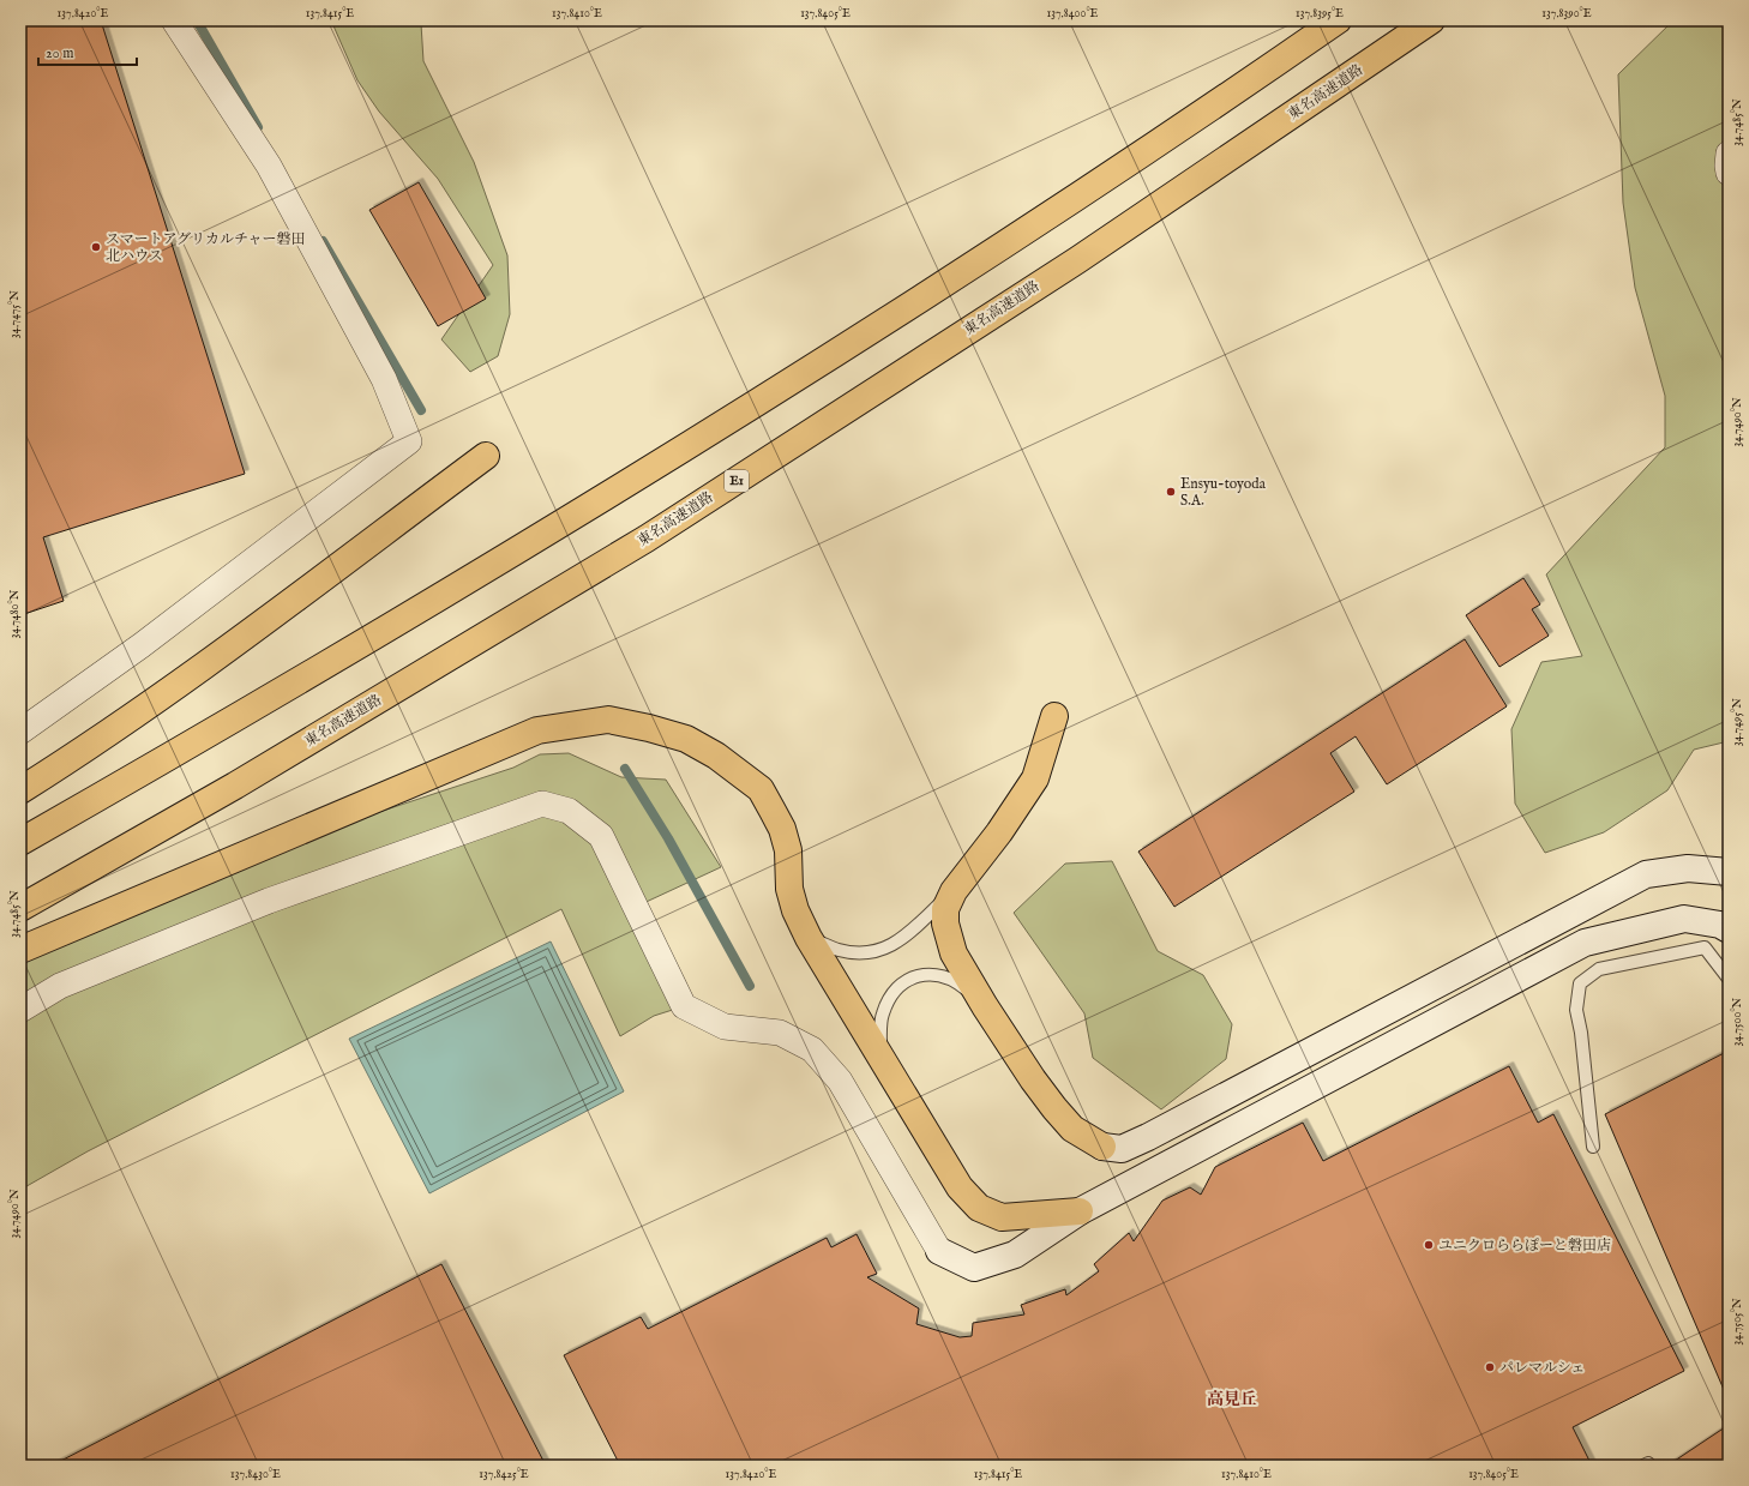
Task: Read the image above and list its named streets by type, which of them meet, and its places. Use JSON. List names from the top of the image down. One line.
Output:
{"streets":{"highway":["東名高速道路","E1"]},"districts":["高見丘"],"places":["スマートアグリカルチャー磐田 北ハウス","Ensyu-toyoda S.A.","ユニクロららぽーと磐田店","パレマルシェ"],"scale_bar":"20 m","coordinates":["137.8420°E","137.8415°E","137.8410°E","137.8405°E","137.8400°E","137.8395°E","137.8390°E","34.7485°N","34.7475°N","34.7490°N","34.7480°N","34.7495°N","34.7500°N","34.7505°N","137.8430°E","137.8425°E"]}
